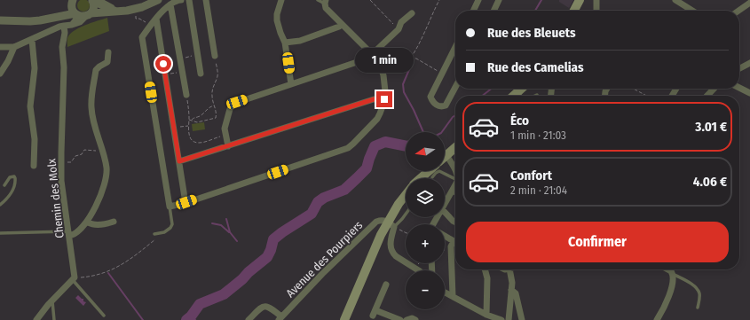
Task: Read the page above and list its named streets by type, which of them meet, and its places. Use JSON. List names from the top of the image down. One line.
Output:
{"streets":{"street":["Chemin des Molx","Avenue des Pourpiers"]},"north":"left","page":{"banner":["Rue des Bleuets","Rue des Camelias"],"bubble":"1 min","list":[{"name":"Éco","note":"1 min · 21:03","value":"3.01 €"},{"name":"Confort","note":"2 min · 21:04","value":"4.06 €"}],"map_buttons":["+","−"],"buttons":"Confirmer"}}
